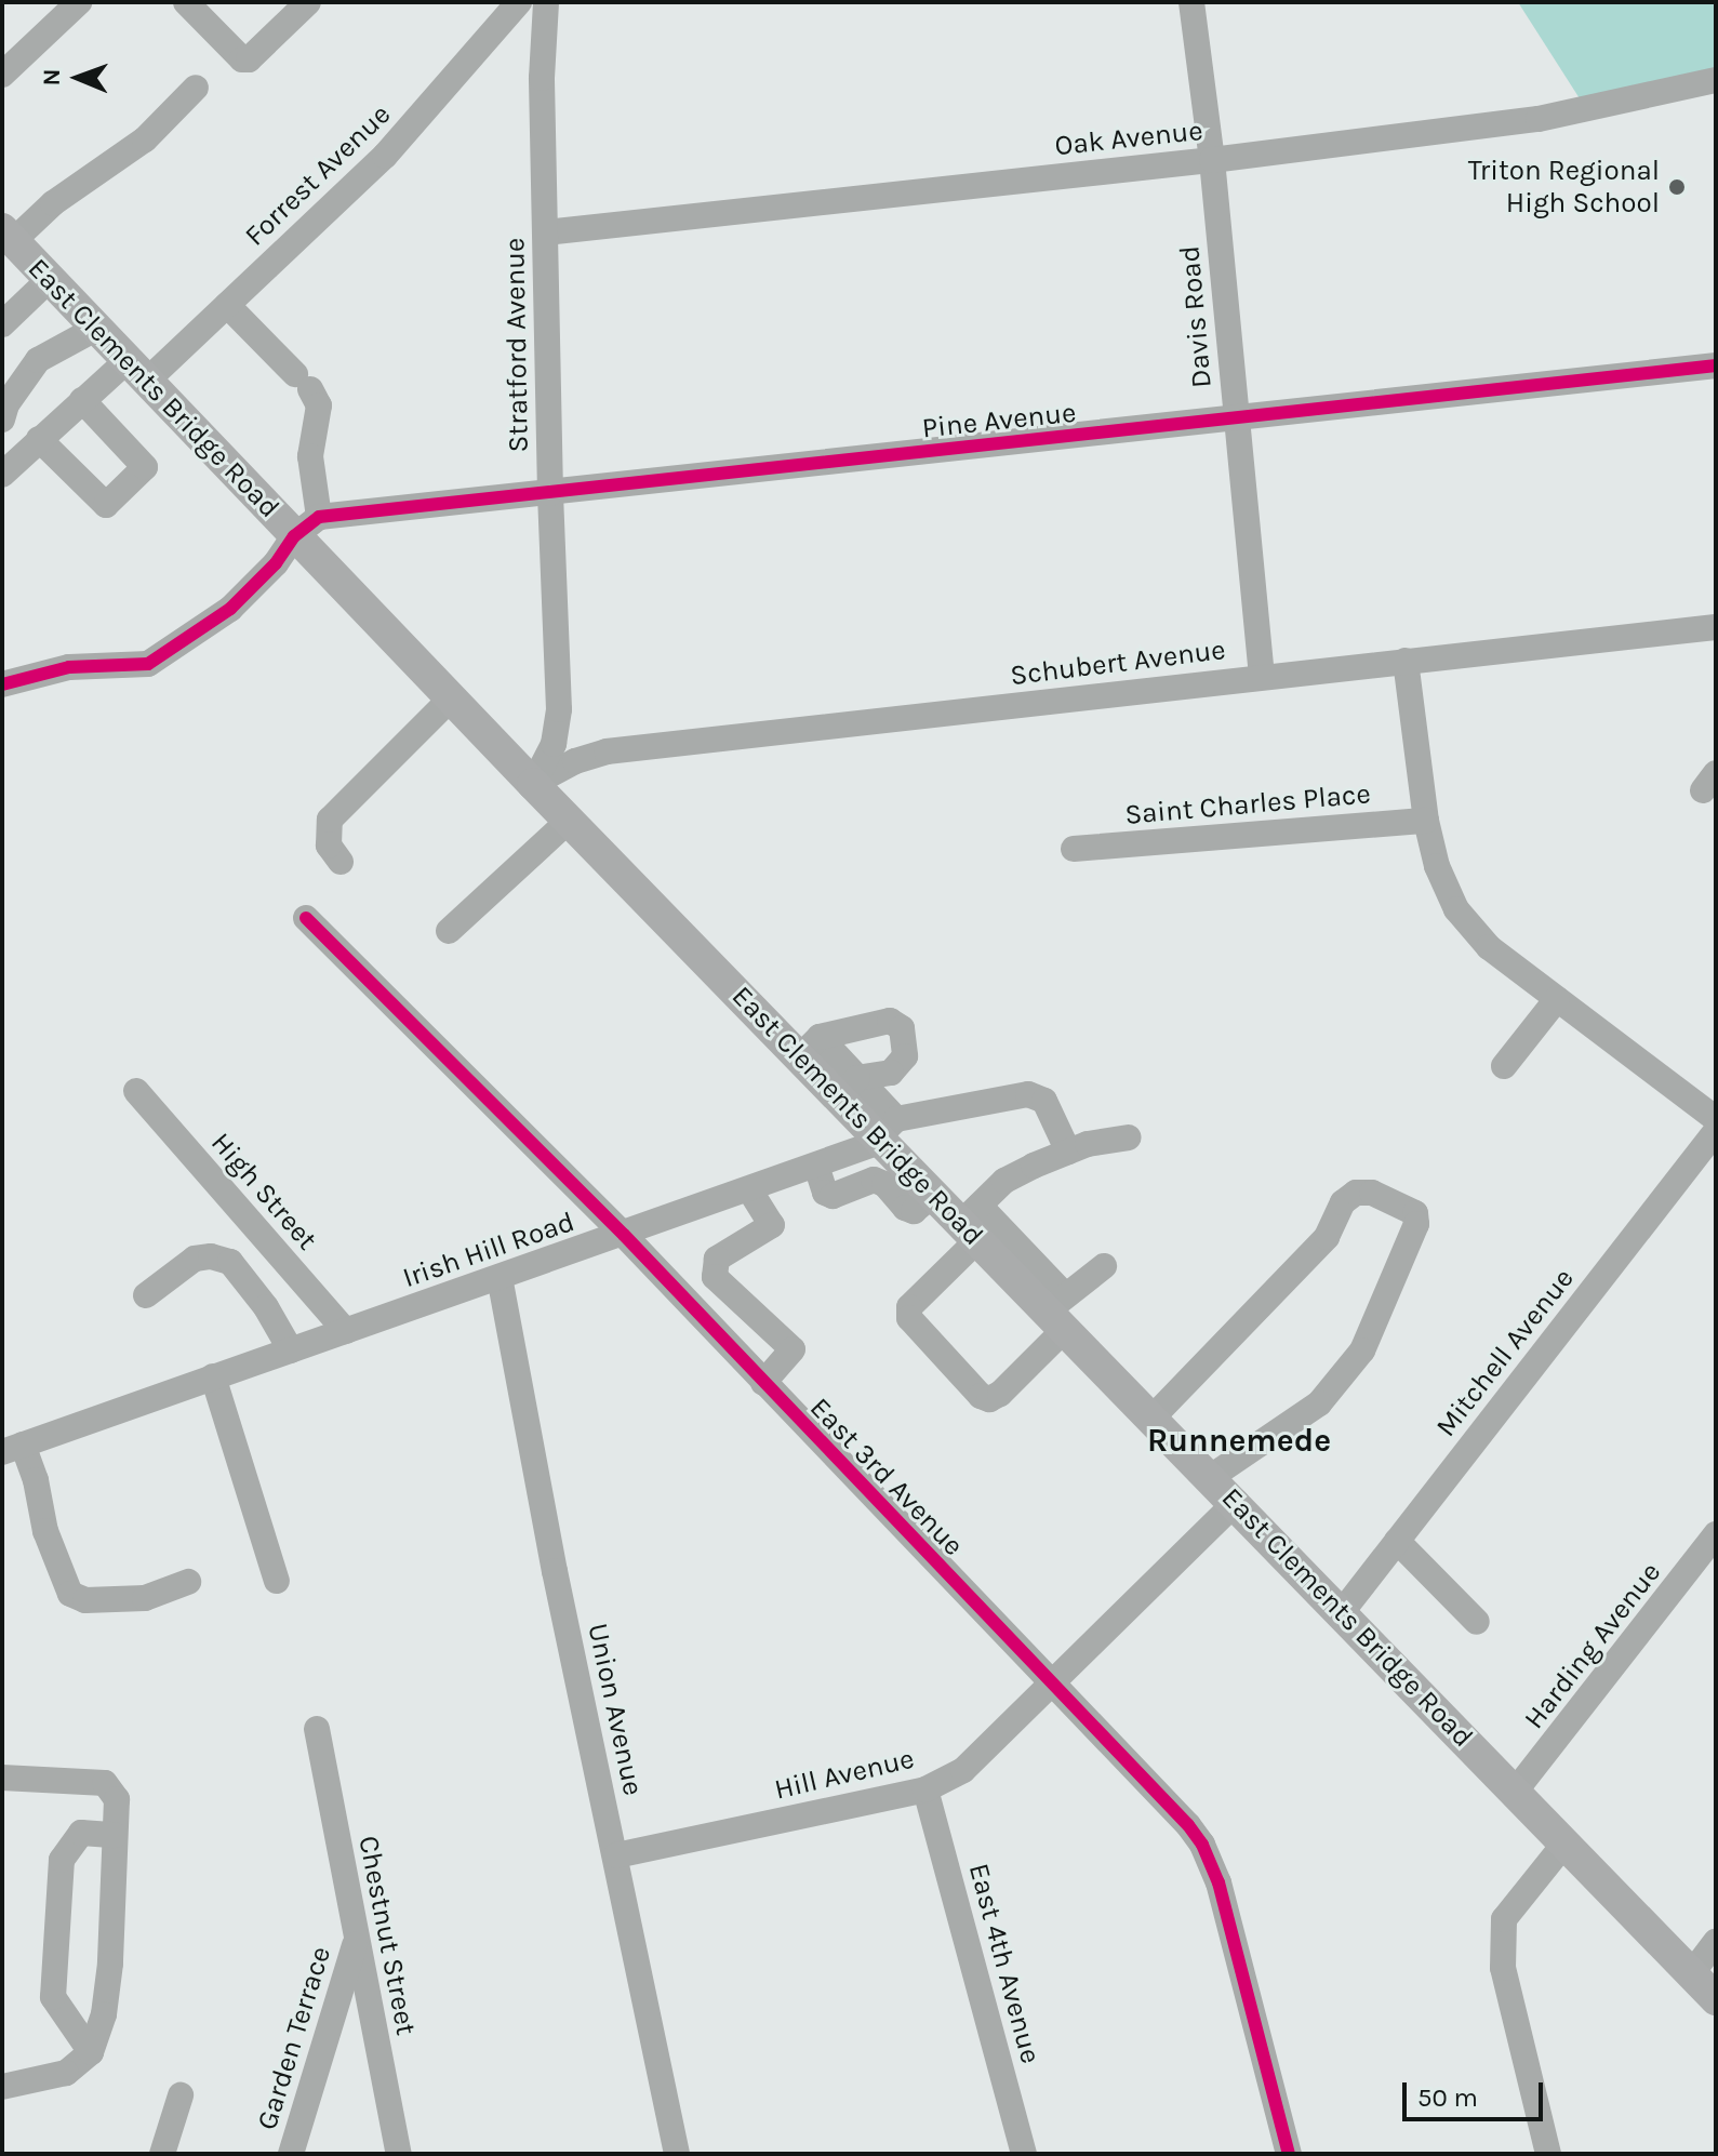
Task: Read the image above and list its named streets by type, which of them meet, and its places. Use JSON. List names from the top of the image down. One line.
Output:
{"streets":{"main road":["East Clements Bridge Road"],"street":["Oak Avenue","Forrest Avenue","Davis Road","Stratford Avenue","Pine Avenue","Schubert Avenue","Saint Charles Place","High Street","Irish Hill Road","Mitchell Avenue","East 3rd Avenue","Harding Avenue","Union Avenue","Hill Avenue","Chestnut Street","East 4th Avenue","Garden Terrace"]},"crossings":[["Oak Avenue","Davis Road"],["Oak Avenue","Stratford Avenue"],["Forrest Avenue","East Clements Bridge Road"],["Davis Road","Pine Avenue"],["Davis Road","Schubert Avenue"],["Stratford Avenue","East Clements Bridge Road"],["Stratford Avenue","Pine Avenue"],["Stratford Avenue","Schubert Avenue"],["East Clements Bridge Road","Pine Avenue"],["East Clements Bridge Road","Schubert Avenue"],["East Clements Bridge Road","Irish Hill Road"],["East Clements Bridge Road","Mitchell Avenue"],["East Clements Bridge Road","Harding Avenue"],["East Clements Bridge Road","Hill Avenue"],["High Street","Irish Hill Road"],["Irish Hill Road","East 3rd Avenue"],["Irish Hill Road","Union Avenue"],["East 3rd Avenue","Hill Avenue"],["Union Avenue","Hill Avenue"],["Hill Avenue","East 4th Avenue"],["Chestnut Street","Garden Terrace"]],"districts":["Runnemede"],"places":["Triton Regional High School"],"scale_bar":"50 m","north":"left"}
